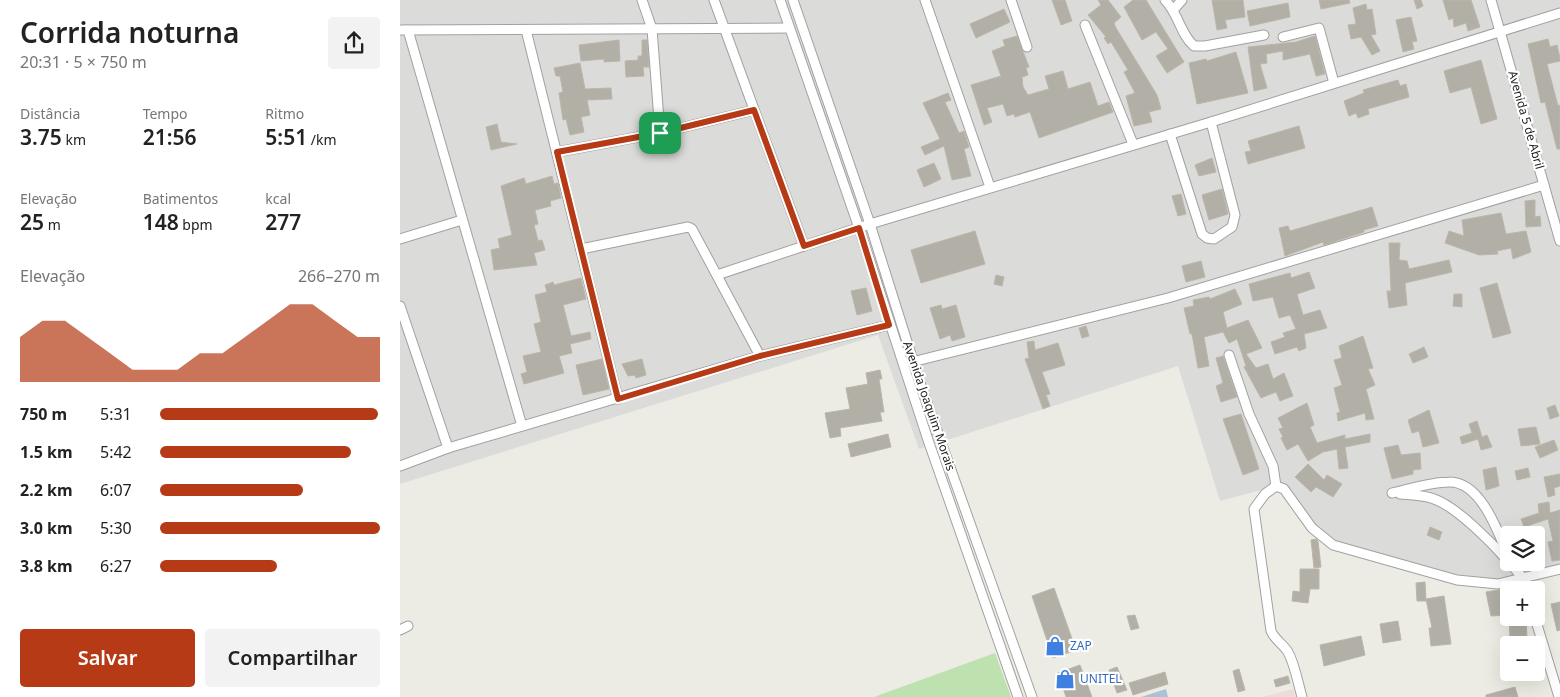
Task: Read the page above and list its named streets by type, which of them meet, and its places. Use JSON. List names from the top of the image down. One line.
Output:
{"streets":{"street":["Avenida 5 de Abril","Avenida Joaquim Morais"]},"places":{"shop":["ZAP","UNITEL"]},"page":{"heading":["Corrida noturna","20:31 · 5 × 750 m"],"stats":[["Distância","3.75 km"],["Tempo","21:56"],["Ritmo","5:51 /km"],["Elevação","25 m"],["Batimentos","148 bpm"],["kcal","277"]],"chart":["Elevação","266–270 m"],"list":[{"name":"750 m","note":"5:31"},{"name":"1.5 km","note":"5:42"},{"name":"2.2 km","note":"6:07"},{"name":"3.0 km","note":"5:30"},{"name":"3.8 km","note":"6:27"}],"map_buttons":["+","−"],"buttons":["Salvar","Compartilhar"]}}
